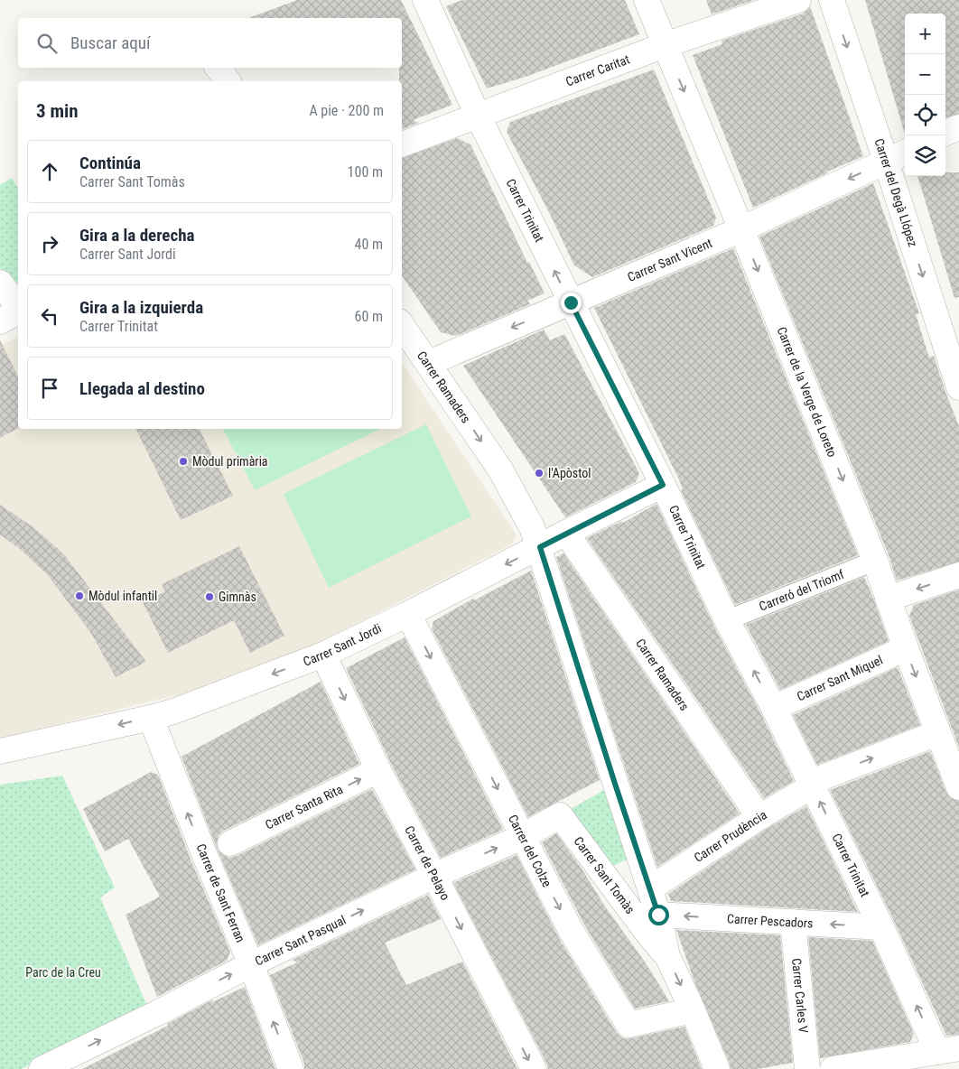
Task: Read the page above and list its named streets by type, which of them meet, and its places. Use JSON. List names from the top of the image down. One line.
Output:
{"streets":{"street":["Carrer Caritat","Carrer del Degà Llópez","Carrer Trinitat","Carrer Sant Vicent","Carrer Ramaders","Carrer de la Verge de Loreto","Carreró del Triomf","Carrer Sant Jordi","Carrer Sant Miquel","Carrer Santa Rita","Carrer Prudència","Carrer del Colze","Carrer de Pelayo","Carrer Sant Tomàs","Carrer de Sant Ferran","Carrer Pescadors","Carrer Sant Pasqual","Carrer Carles V"]},"crossings":[["Carrer Caritat","Carrer Trinitat"],["Carrer Caritat","Carrer de la Verge de Loreto"],["Carrer del Degà Llópez","Carrer Sant Vicent"],["Carrer Trinitat","Carrer Sant Vicent"],["Carrer Trinitat","Carreró del Triomf"],["Carrer Trinitat","Carrer Sant Jordi"],["Carrer Trinitat","Carrer Sant Miquel"],["Carrer Trinitat","Carrer Prudència"],["Carrer Trinitat","Carrer Pescadors"],["Carrer Sant Vicent","Carrer Ramaders"],["Carrer Sant Vicent","Carrer de la Verge de Loreto"],["Carrer Ramaders","Carrer Sant Jordi"],["Carrer Ramaders","Carrer Prudència"],["Carrer Ramaders","Carrer Sant Tomàs"],["Carrer de la Verge de Loreto","Carreró del Triomf"],["Carrer de la Verge de Loreto","Carrer Sant Miquel"],["Carrer de la Verge de Loreto","Carrer Prudència"],["Carrer Sant Jordi","Carrer del Colze"],["Carrer Sant Jordi","Carrer de Pelayo"],["Carrer Sant Jordi","Carrer Sant Tomàs"],["Carrer Sant Jordi","Carrer de Sant Ferran"],["Carrer Santa Rita","Carrer de Pelayo"],["Carrer Prudència","Carrer Sant Tomàs"],["Carrer del Colze","Carrer Sant Tomàs"],["Carrer del Colze","Carrer Sant Pasqual"],["Carrer de Pelayo","Carrer Sant Pasqual"],["Carrer Sant Tomàs","Carrer Pescadors"],["Carrer Sant Tomàs","Carrer Sant Pasqual"],["Carrer de Sant Ferran","Carrer Sant Pasqual"],["Carrer Pescadors","Carrer Carles V"]],"one_way":["Carrer del Degà Llópez","Carrer Trinitat","Carrer Sant Vicent","Carrer Ramaders","Carrer de la Verge de Loreto","Carrer Sant Jordi","Carrer Santa Rita","Carrer Prudència","Carrer del Colze","Carrer de Pelayo","Carrer de Sant Ferran","Carrer Pescadors","Carrer Sant Pasqual"],"parks":["Parc de la Creu"],"places":["Mòdul primària","l'Apòstol","Mòdul infantil","Gimnàs"],"page":{"map_buttons":["+","−"],"search":"Buscar aquí","heading":["3 min","A pie · 200 m"],"list":[["Continúa","Carrer Sant Tomàs","100 m"],["Gira a la derecha","Carrer Sant Jordi","40 m"],["Gira a la izquierda","Carrer Trinitat","60 m"],"Llegada al destino"]}}
